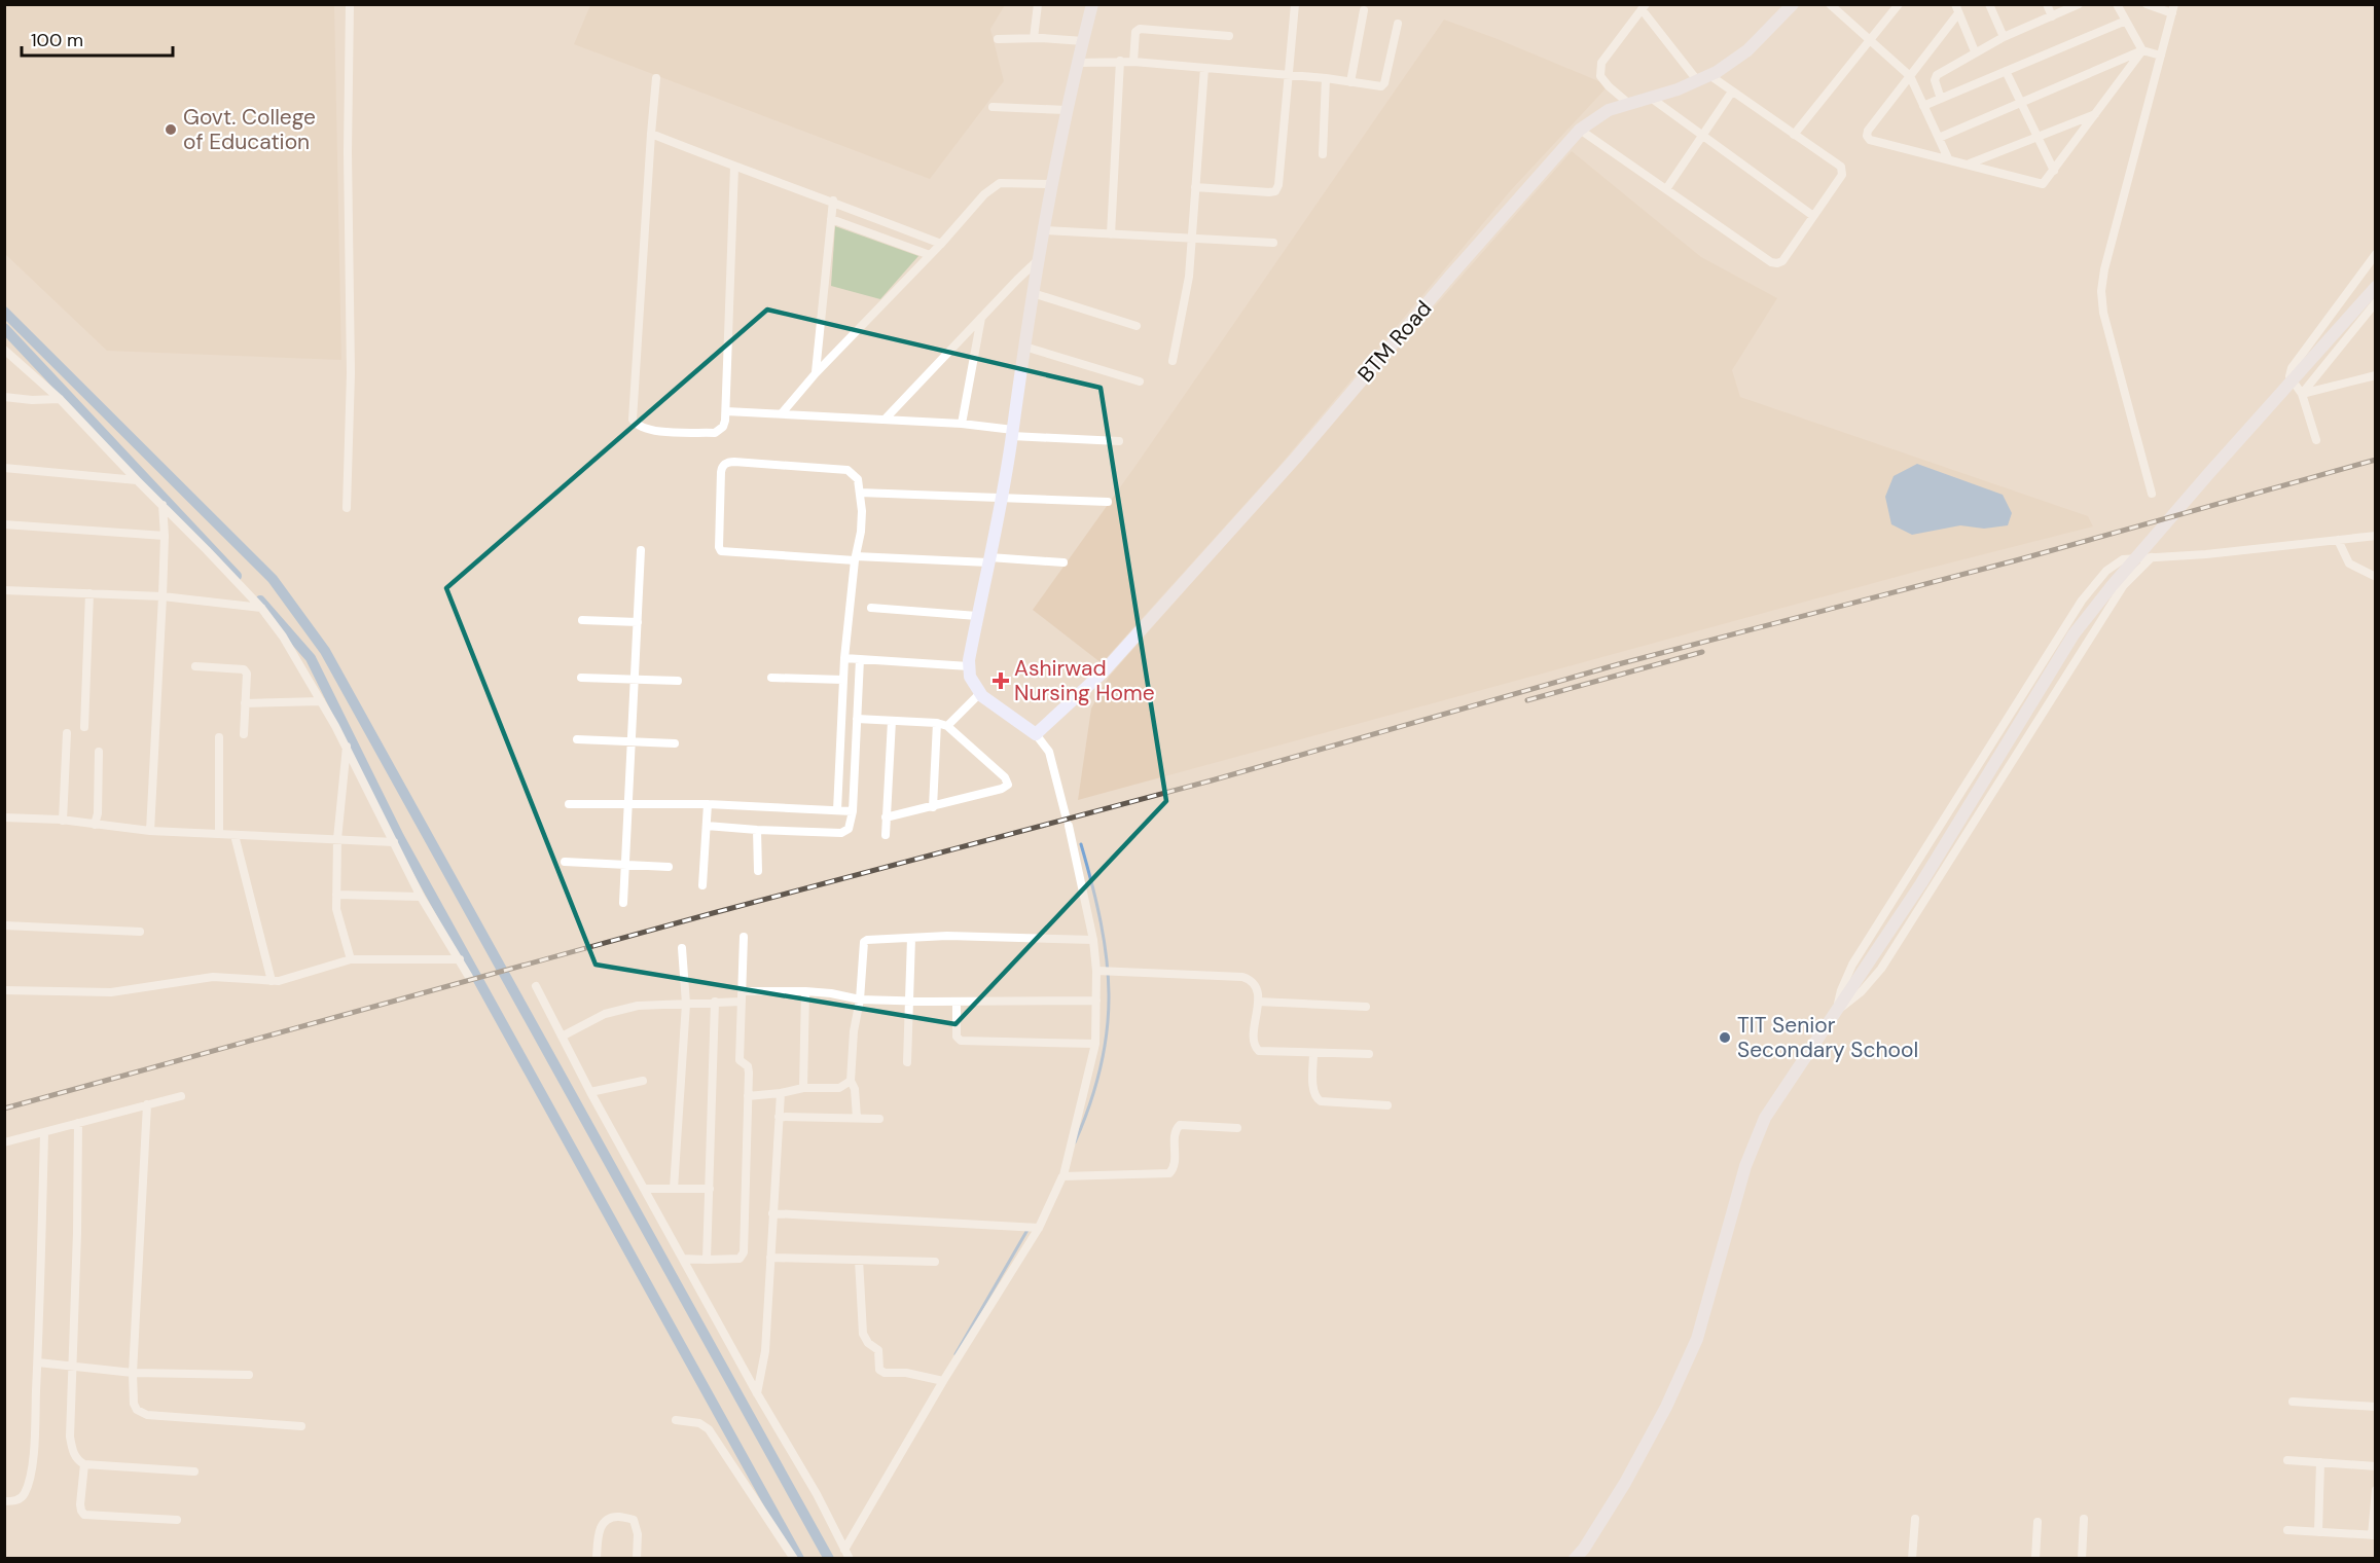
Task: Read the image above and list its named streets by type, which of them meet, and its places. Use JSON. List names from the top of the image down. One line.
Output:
{"streets":{"street":["BTM Road"]},"places":{"other":["Govt. College of Education","TIT Senior Secondary School"],"health":["Ashirwad Nursing Home"]},"scale_bar":"100 m"}
